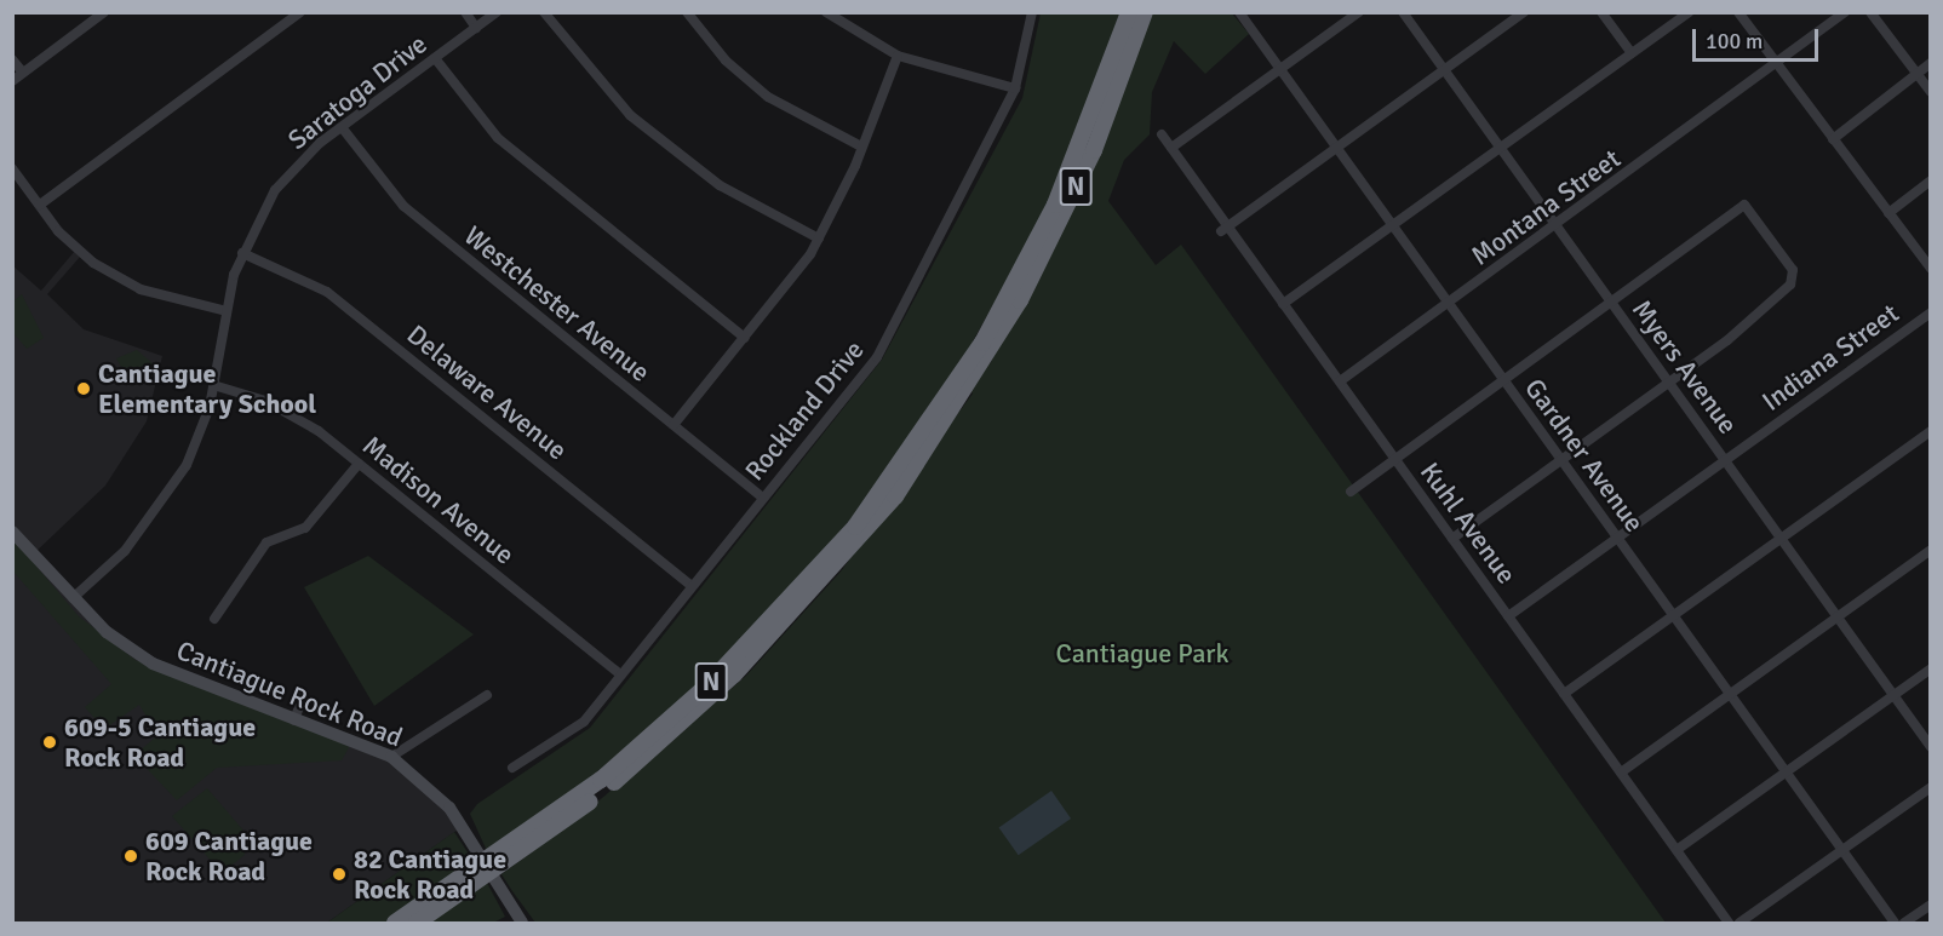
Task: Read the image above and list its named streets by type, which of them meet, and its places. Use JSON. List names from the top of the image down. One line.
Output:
{"streets":{"highway":["N"],"main road":["Cantiague Rock Road"],"street":["Saratoga Drive","Montana Street","Westchester Avenue","Indiana Street","Myers Avenue","Delaware Avenue","Rockland Drive","Gardner Avenue","Madison Avenue","Kuhl Avenue"]},"crossings":[["Saratoga Drive","Westchester Avenue"],["Saratoga Drive","Delaware Avenue"],["Saratoga Drive","Madison Avenue"],["Saratoga Drive","Cantiague Rock Road"],["Montana Street","Myers Avenue"],["Montana Street","Gardner Avenue"],["Montana Street","Kuhl Avenue"],["Westchester Avenue","Rockland Drive"],["Indiana Street","Myers Avenue"],["Indiana Street","Gardner Avenue"],["Indiana Street","Kuhl Avenue"],["Delaware Avenue","Rockland Drive"],["Rockland Drive","Madison Avenue"]],"parks":["Cantiague Park"],"places":["Cantiague Elementary School","609-5 Cantiague Rock Road","609 Cantiague Rock Road","82 Cantiague Rock Road"],"scale_bar":"100 m"}
